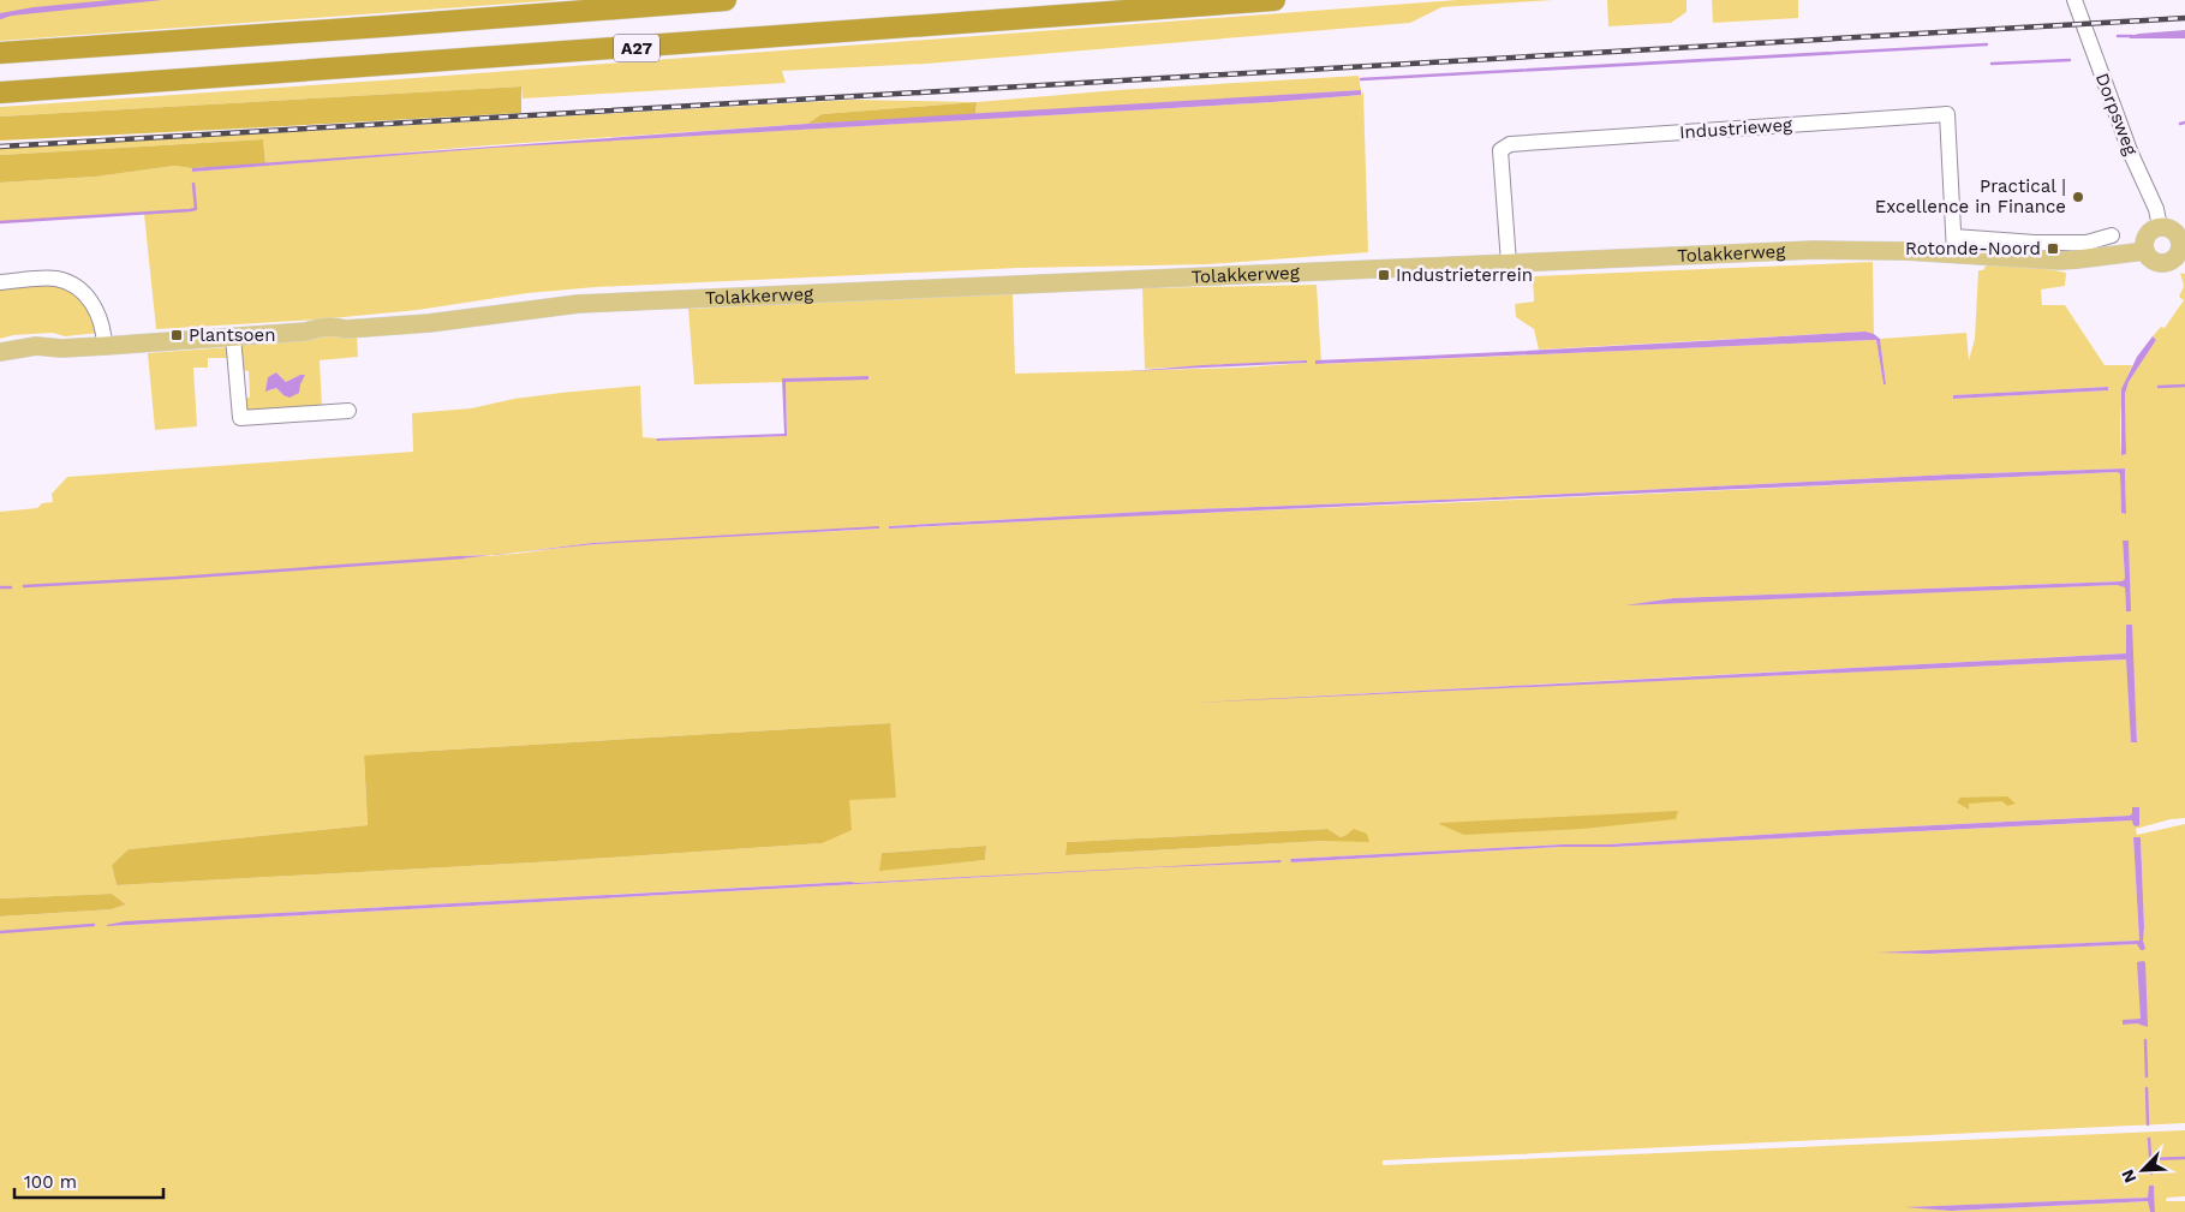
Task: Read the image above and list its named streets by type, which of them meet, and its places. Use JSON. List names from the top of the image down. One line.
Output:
{"streets":{"highway":["A27"],"main road":["Tolakkerweg"],"street":["Dorpsweg","Industrieweg"]},"crossings":[["Dorpsweg","Tolakkerweg"],["Industrieweg","Tolakkerweg"]],"places":{"other":["Practical | Excellence in Finance"],"transit":["Rotonde-Noord","Industrieterrein","Plantsoen"]},"scale_bar":"100 m","north":"bottom left"}
